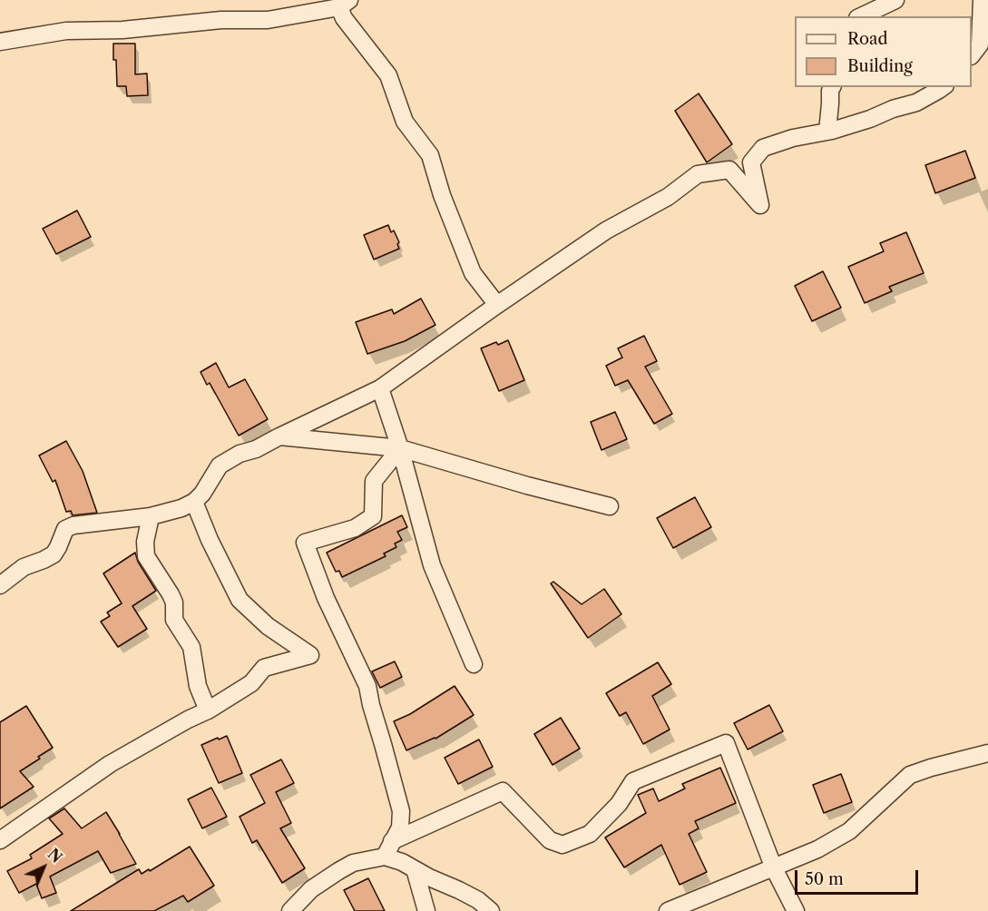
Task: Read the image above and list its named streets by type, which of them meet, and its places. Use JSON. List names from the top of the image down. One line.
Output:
{"legend":["Road","Building"],"scale_bar":"50 m","north":"top right"}
